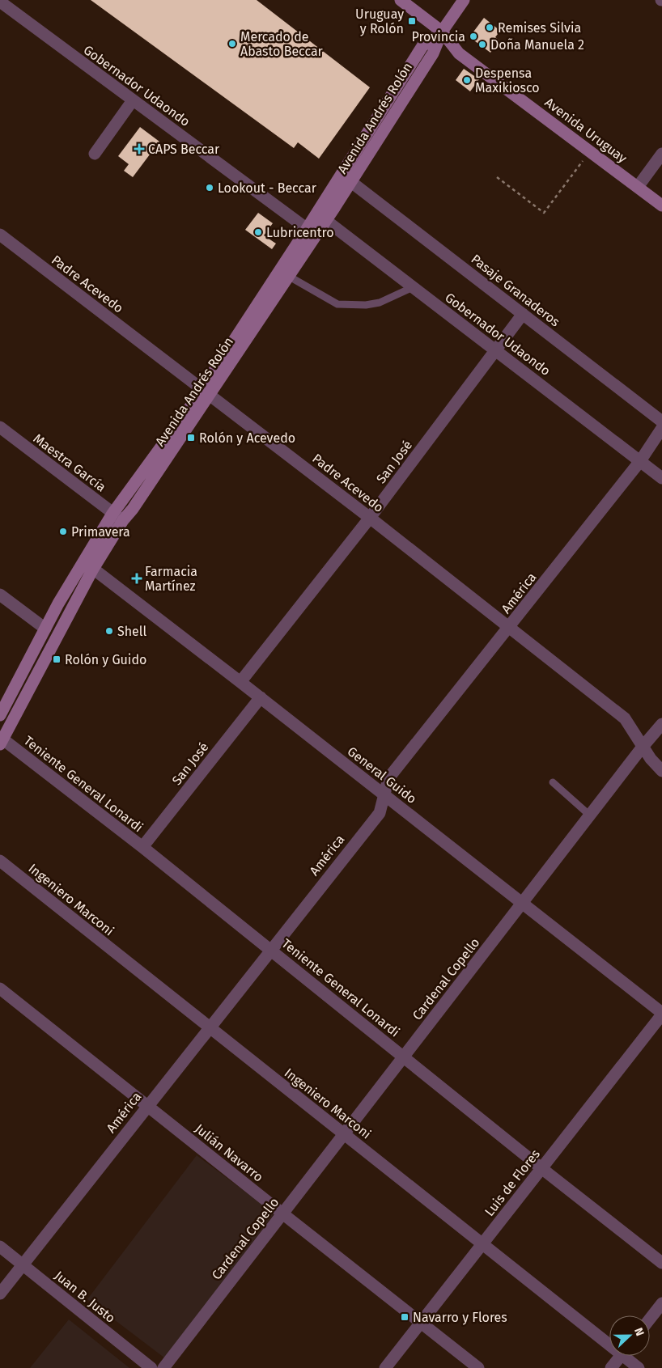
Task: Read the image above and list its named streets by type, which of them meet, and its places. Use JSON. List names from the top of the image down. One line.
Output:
{"streets":{"main road":["Avenida Andrés Rolón","Avenida Uruguay"],"street":["Gobernador Udaondo","Padre Acevedo","Pasaje Granaderos","San José","Maestra García","América","General Guido","Teniente General Lonardi","Ingeniero Marconi","Cardenal Copello","Julián Navarro","Luis de Flores","Juan B. Justo"]},"crossings":[["Gobernador Udaondo","Avenida Andrés Rolón"],["Gobernador Udaondo","San José"],["Gobernador Udaondo","América"],["Avenida Andrés Rolón","Avenida Uruguay"],["Avenida Andrés Rolón","Padre Acevedo"],["Avenida Andrés Rolón","Pasaje Granaderos"],["Avenida Andrés Rolón","Maestra García"],["Avenida Andrés Rolón","General Guido"],["Avenida Andrés Rolón","Teniente General Lonardi"],["Padre Acevedo","San José"],["Padre Acevedo","América"],["Padre Acevedo","Cardenal Copello"],["Pasaje Granaderos","San José"],["San José","General Guido"],["San José","Teniente General Lonardi"],["América","General Guido"],["América","Teniente General Lonardi"],["América","Ingeniero Marconi"],["América","Julián Navarro"],["América","Juan B. Justo"],["General Guido","Cardenal Copello"],["General Guido","Luis de Flores"],["Teniente General Lonardi","Cardenal Copello"],["Teniente General Lonardi","Luis de Flores"],["Ingeniero Marconi","Cardenal Copello"],["Ingeniero Marconi","Luis de Flores"],["Cardenal Copello","Julián Navarro"],["Julián Navarro","Luis de Flores"]],"places":{"transit":["Uruguay y Rolón","Rolón y Acevedo","Rolón y Guido","Navarro y Flores"],"other":["Remises Silvia","Provincia","Mercado de Abasto Beccar","Doña Manuela 2","Despensa Maxikiosco","Lookout - Beccar","Lubricentro","Primavera","Shell"],"health":["CAPS Beccar","Farmacia Martínez"]},"north":"right"}
